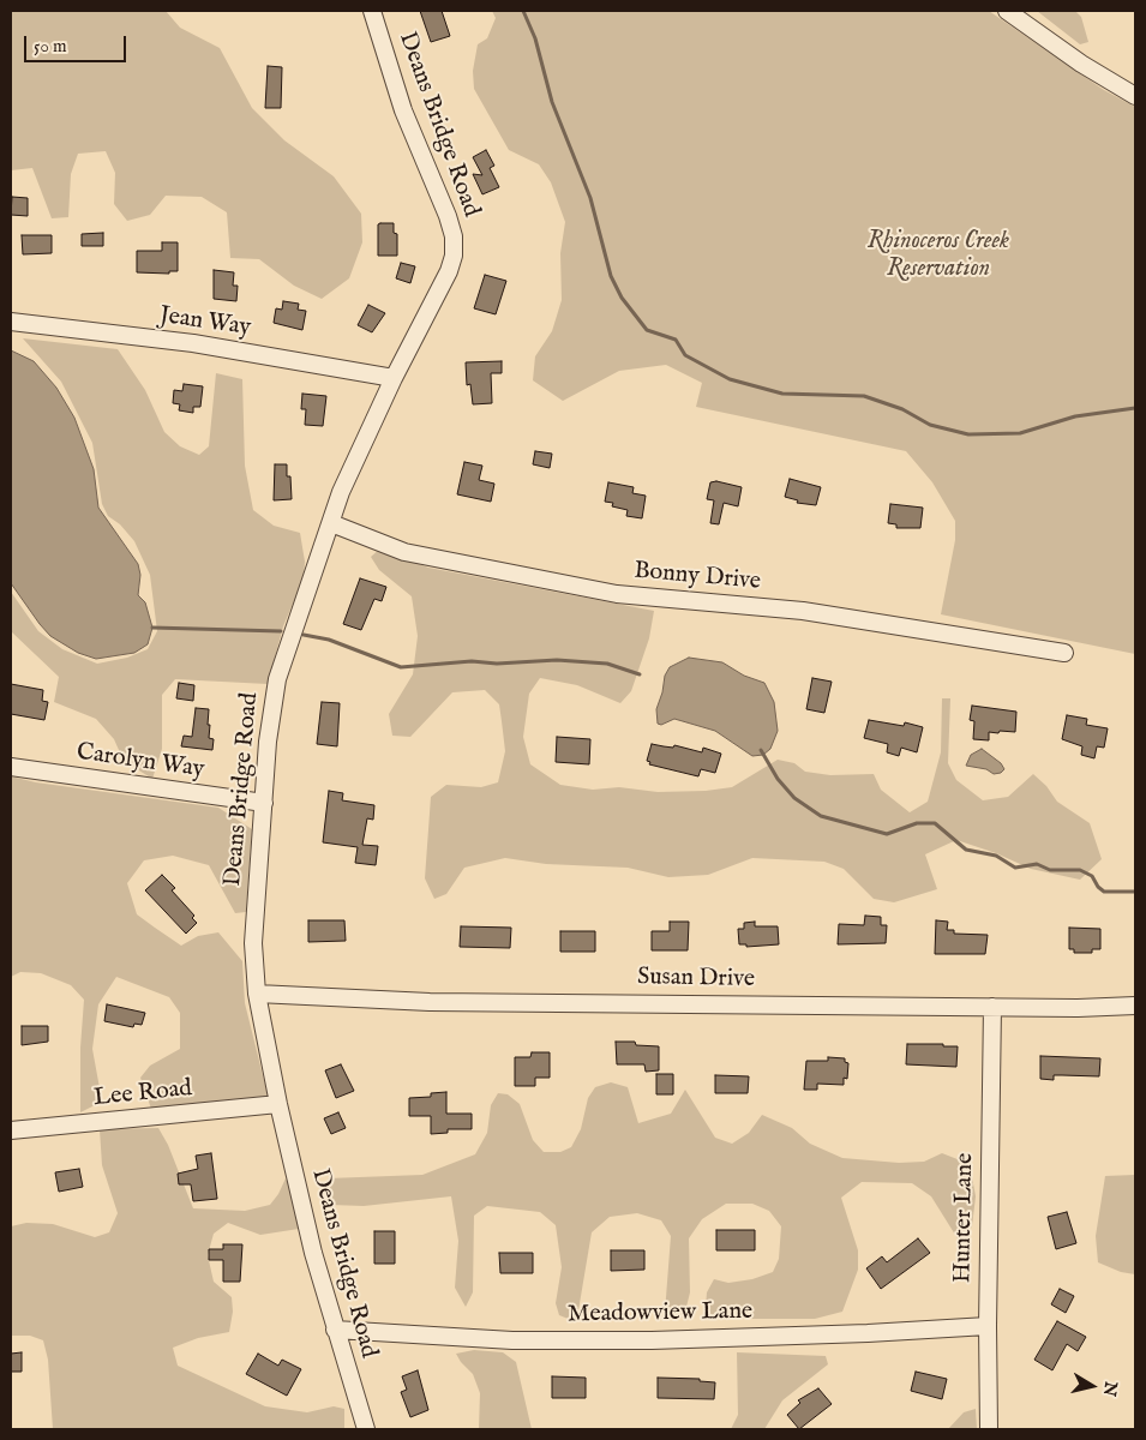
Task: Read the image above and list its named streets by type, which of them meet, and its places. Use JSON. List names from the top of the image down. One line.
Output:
{"streets":{"street":["Deans Bridge Road","Jean Way","Bonny Drive","Carolyn Way","Susan Drive","Lee Road","Hunter Lane","Meadowview Lane"]},"crossings":[["Deans Bridge Road","Jean Way"],["Deans Bridge Road","Bonny Drive"],["Deans Bridge Road","Carolyn Way"],["Deans Bridge Road","Susan Drive"],["Deans Bridge Road","Lee Road"],["Deans Bridge Road","Meadowview Lane"],["Susan Drive","Hunter Lane"],["Hunter Lane","Meadowview Lane"]],"parks":["Rhinoceros Creek Reservation"],"scale_bar":"50 m","north":"right"}
